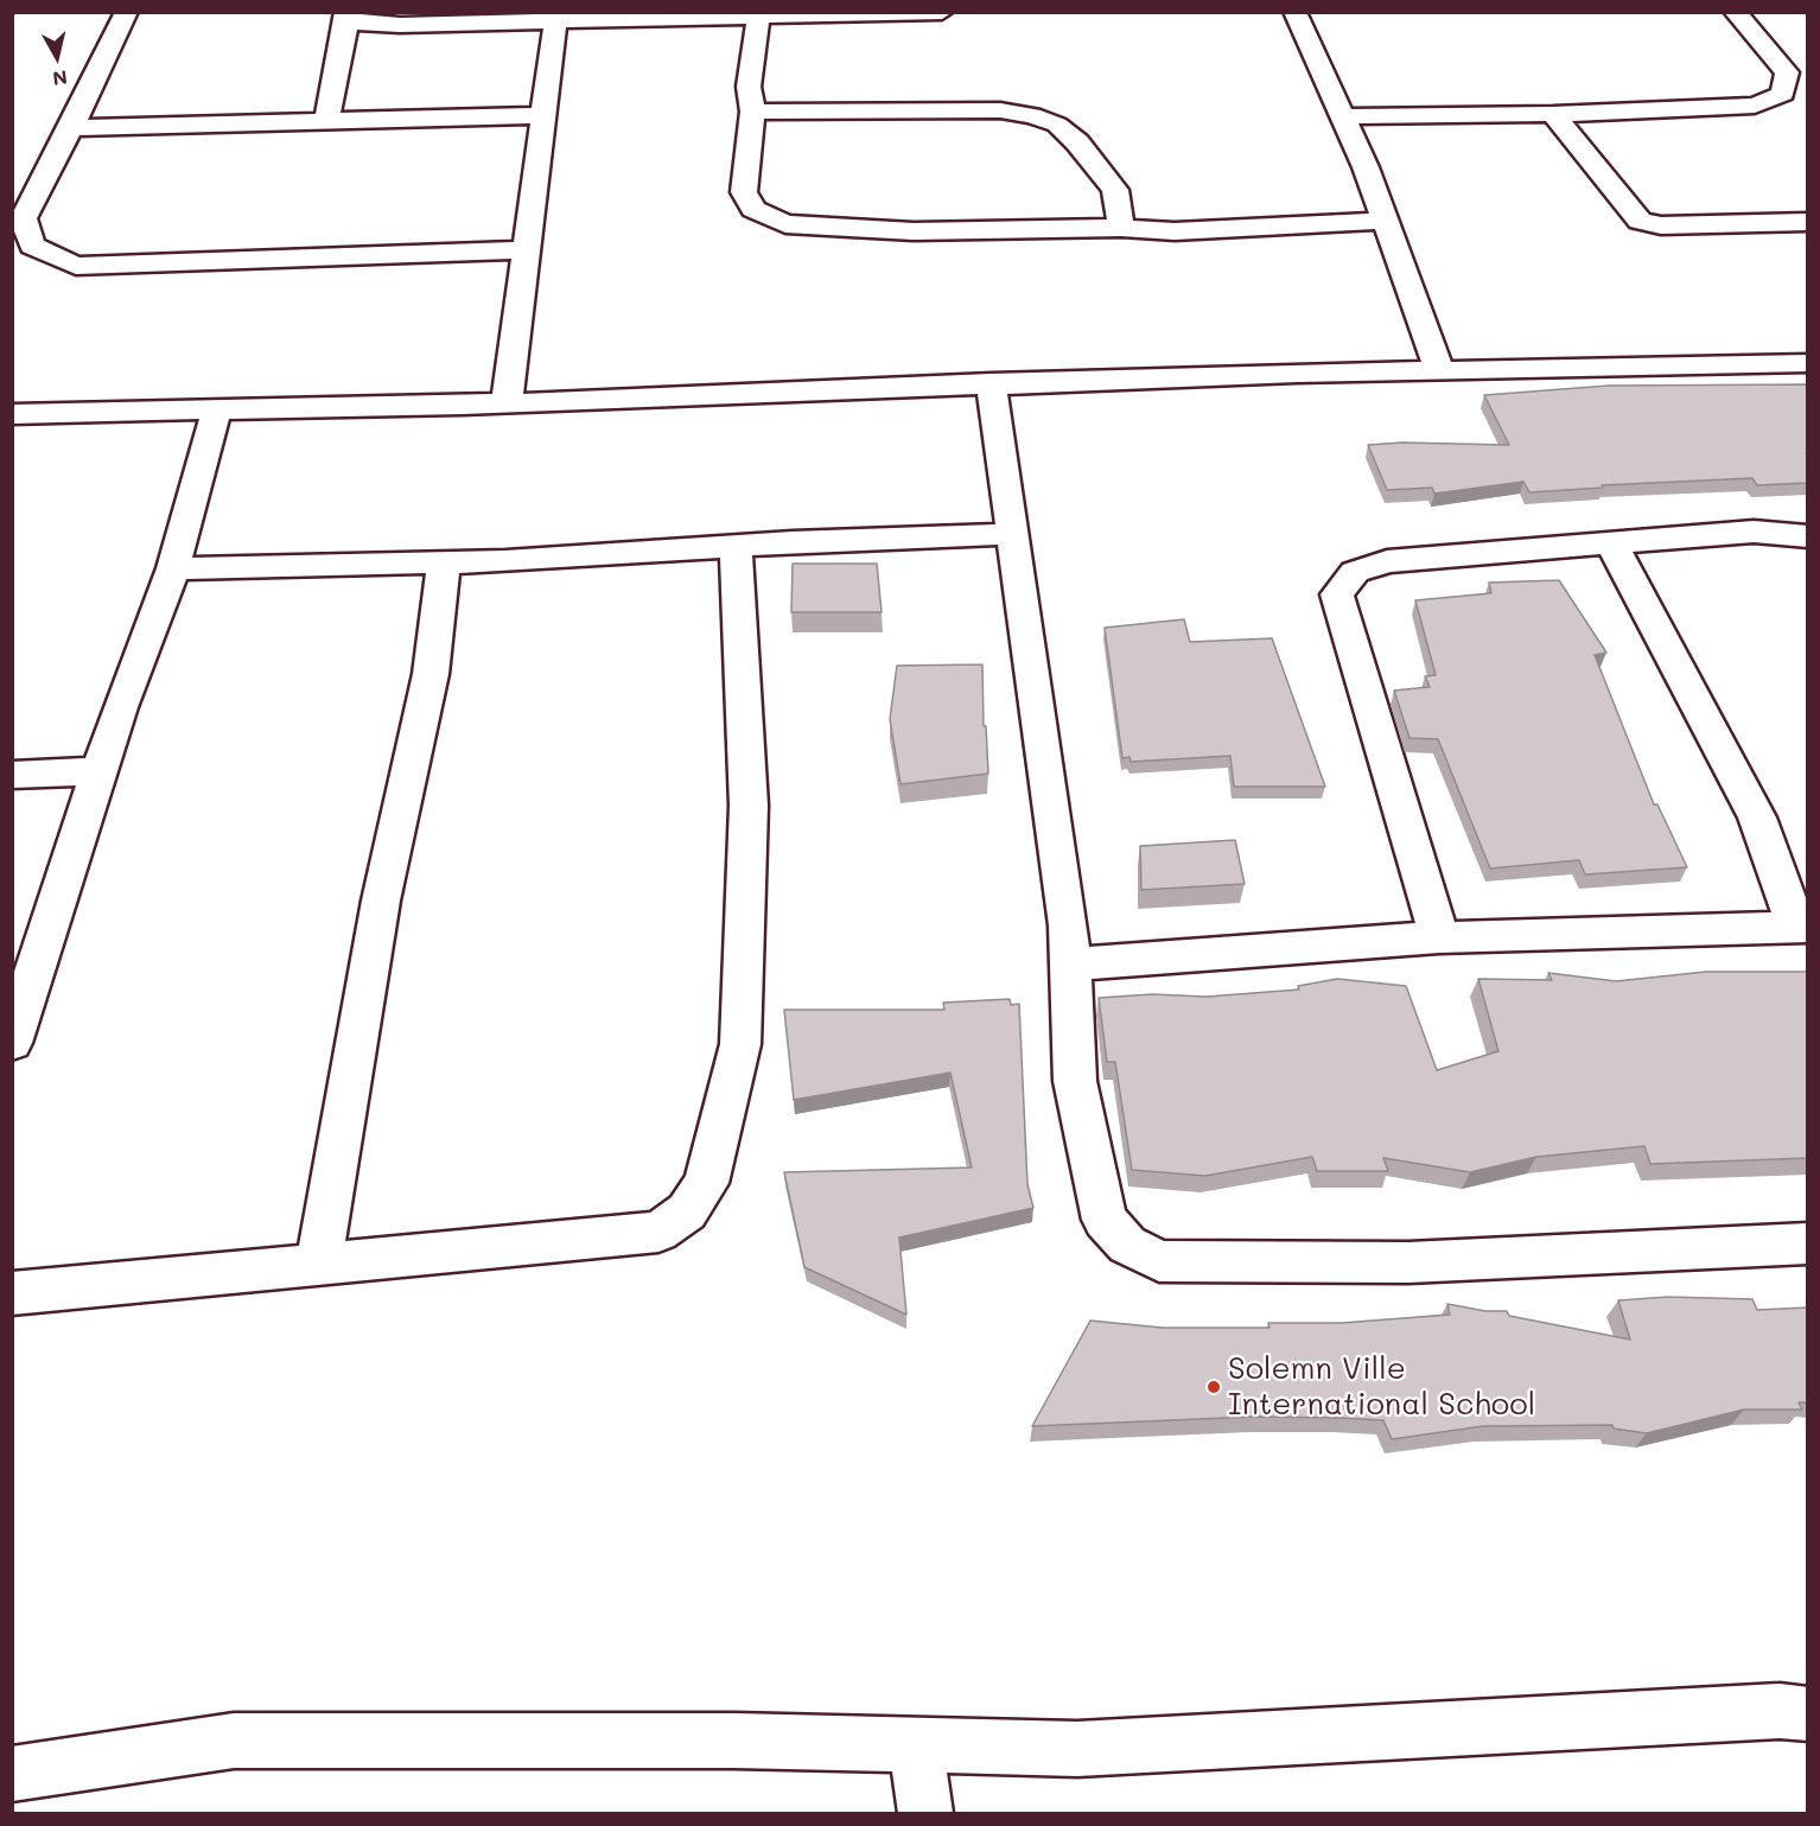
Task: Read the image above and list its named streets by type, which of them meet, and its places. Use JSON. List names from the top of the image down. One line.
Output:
{"places":["Solemn Ville International School"],"north":"bottom"}
